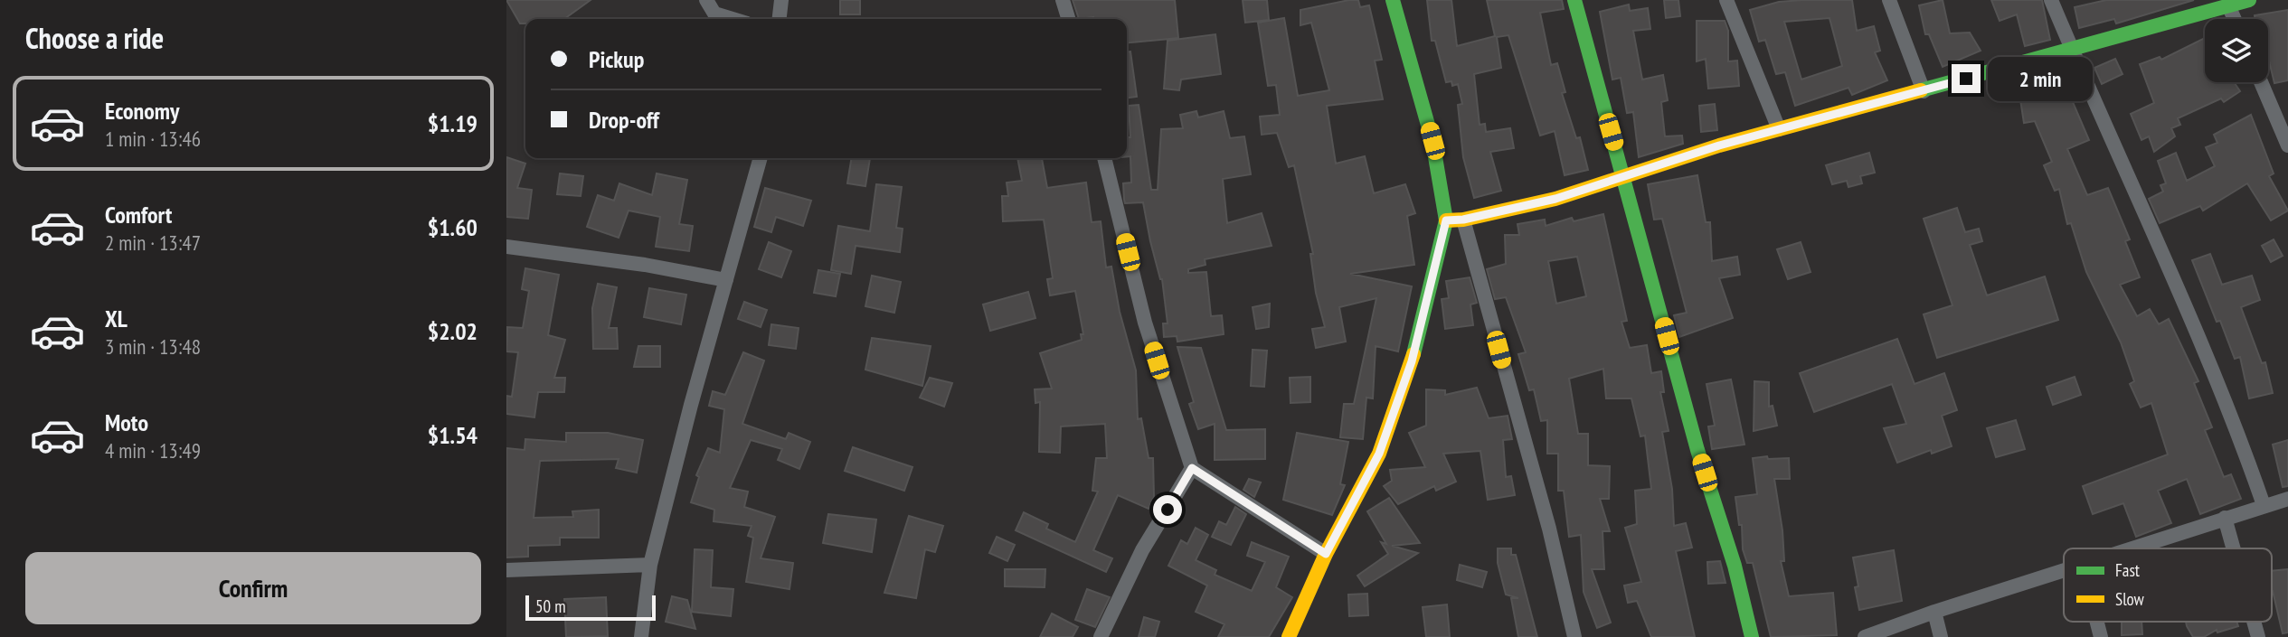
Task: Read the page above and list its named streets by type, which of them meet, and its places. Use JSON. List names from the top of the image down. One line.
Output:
{"legend":["Fast","Slow"],"scale_bar":"50 m","page":{"heading":"Choose a ride","banner":["Pickup","Drop-off"],"bubble":"2 min","list":[{"name":"Economy","note":"1 min · 13:46","value":"$1.19"},{"name":"Comfort","note":"2 min · 13:47","value":"$1.60"},{"name":"XL","note":"3 min · 13:48","value":"$2.02"},{"name":"Moto","note":"4 min · 13:49","value":"$1.54"}],"buttons":"Confirm","scale":"50 m"}}
